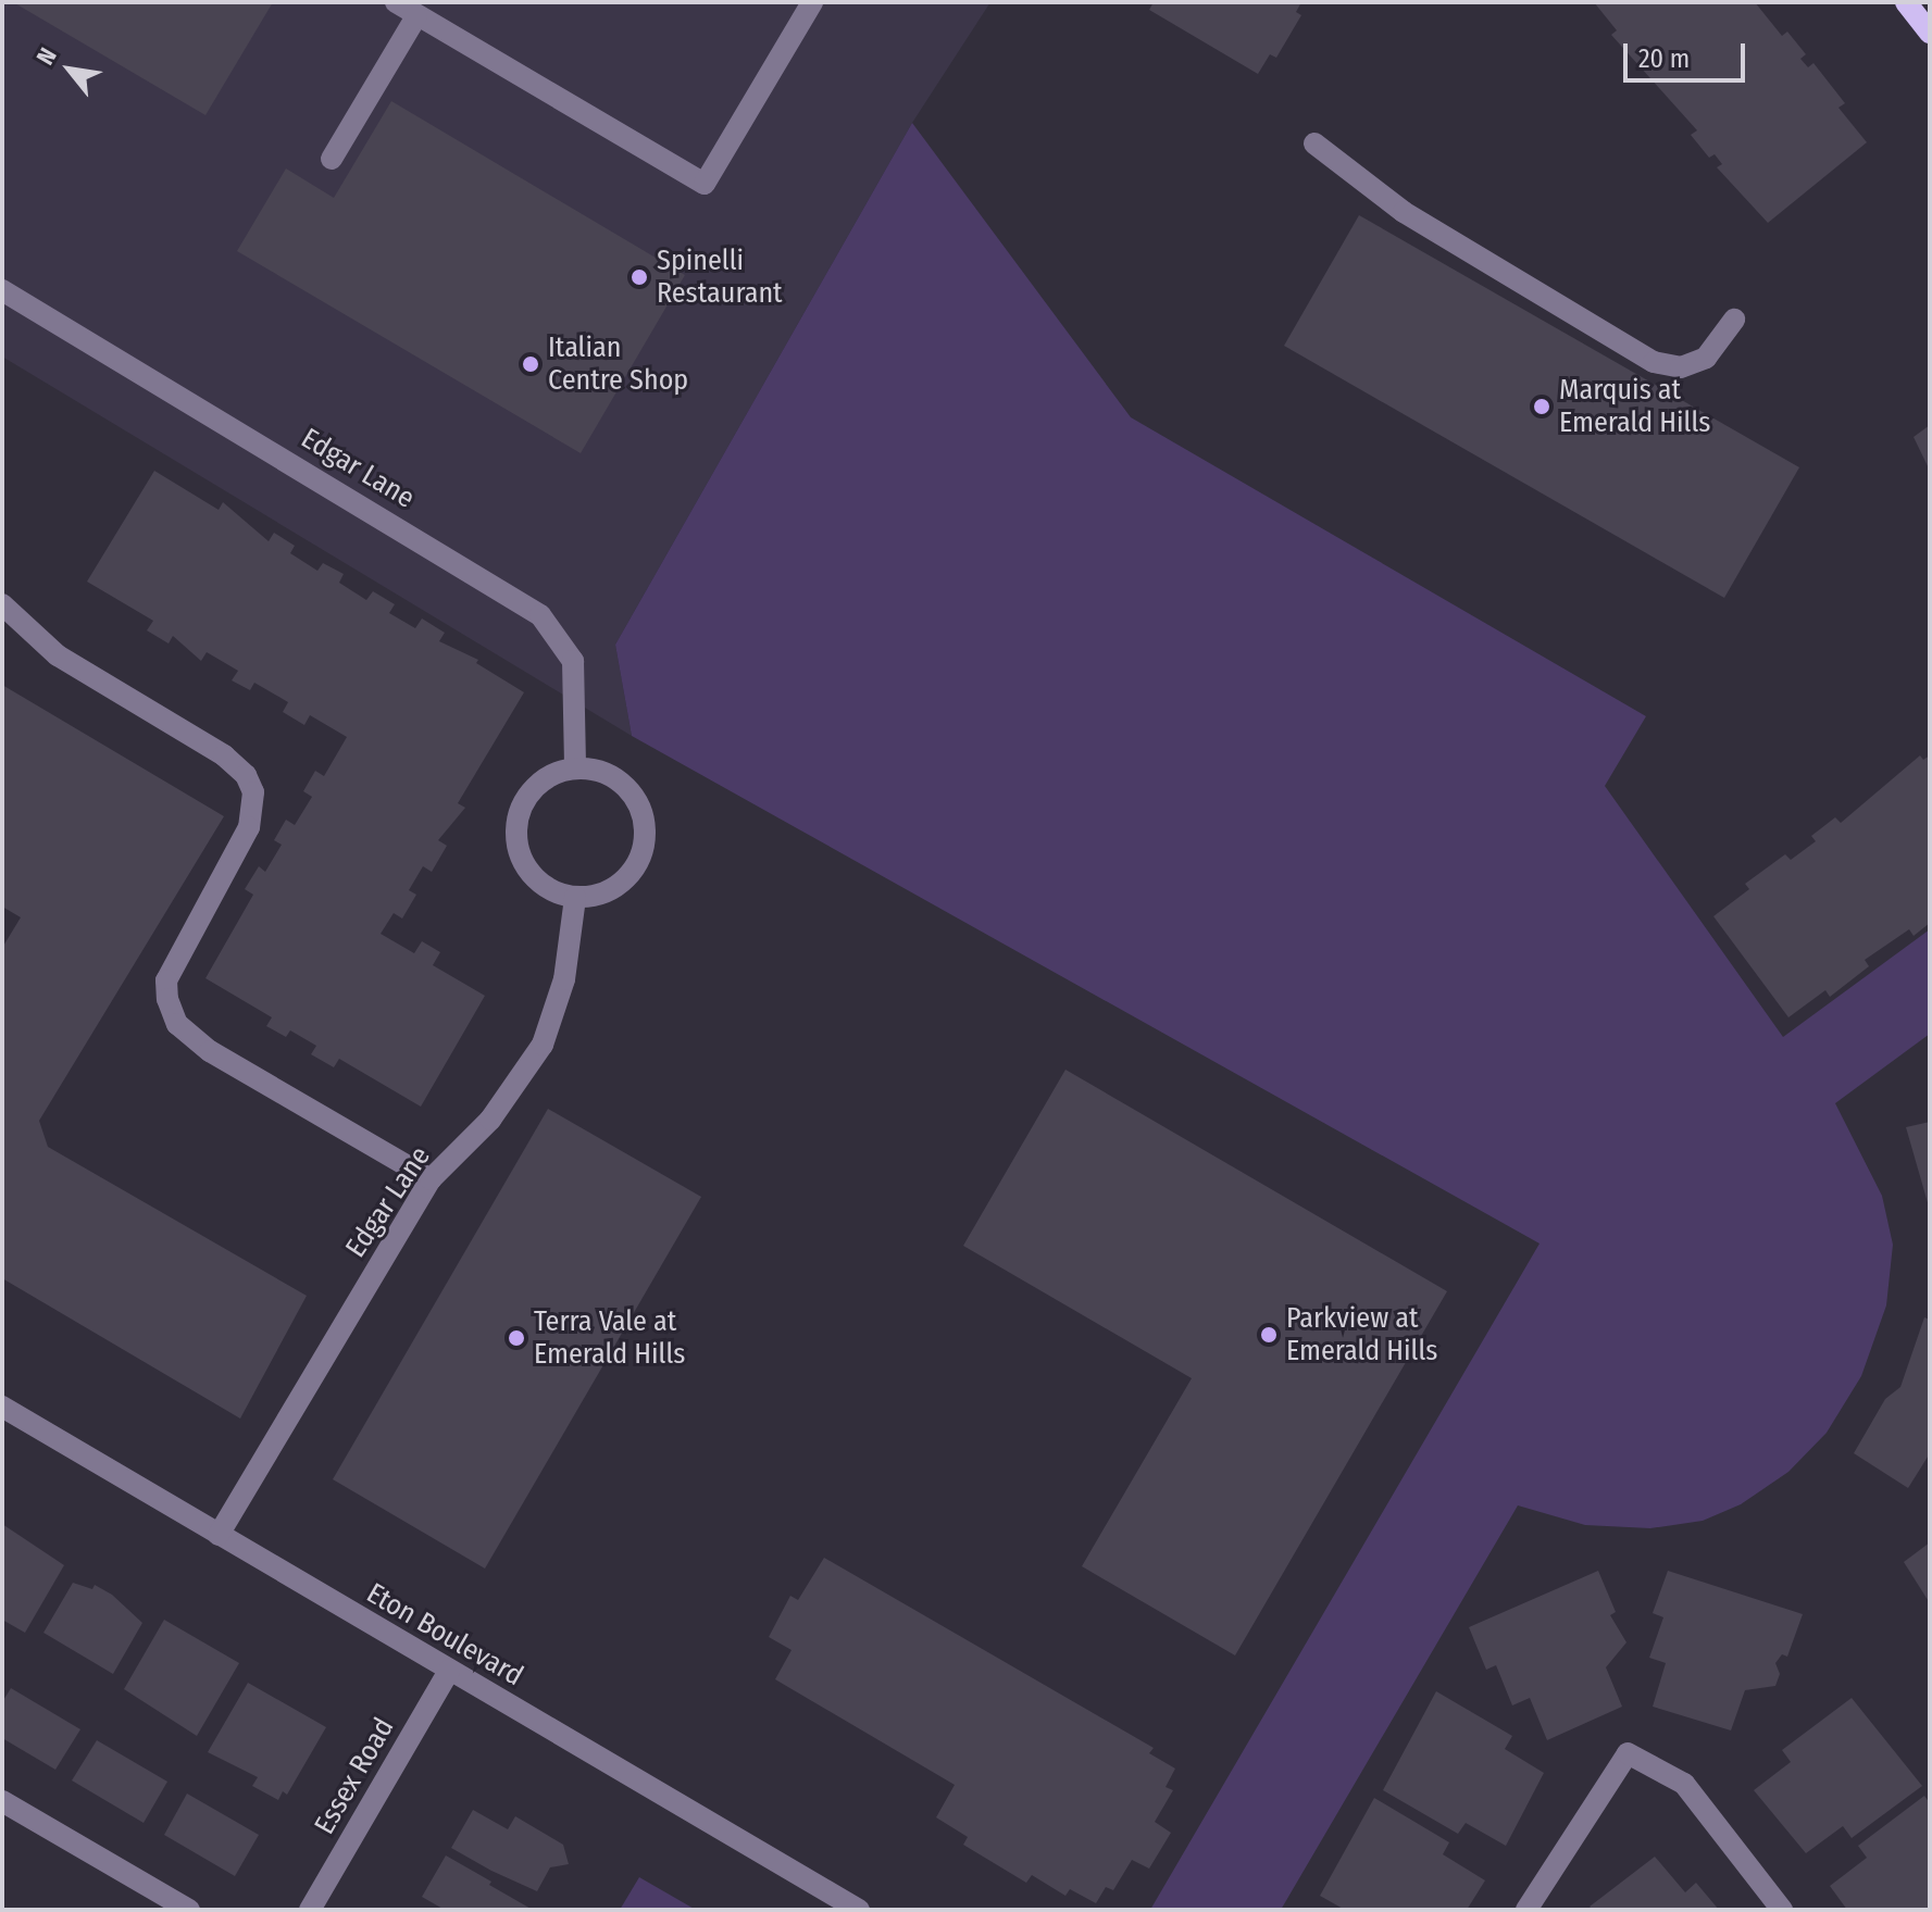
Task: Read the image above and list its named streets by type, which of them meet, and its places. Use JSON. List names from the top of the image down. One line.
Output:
{"streets":{"street":["Edgar Lane","Eton Boulevard","Essex Road"]},"crossings":[["Edgar Lane","Eton Boulevard"],["Eton Boulevard","Essex Road"]],"places":["Spinelli Restaurant","Italian Centre Shop","Marquis at Emerald Hills","Parkview at Emerald Hills","Terra Vale at Emerald Hills"],"scale_bar":"20 m","north":"top left"}
